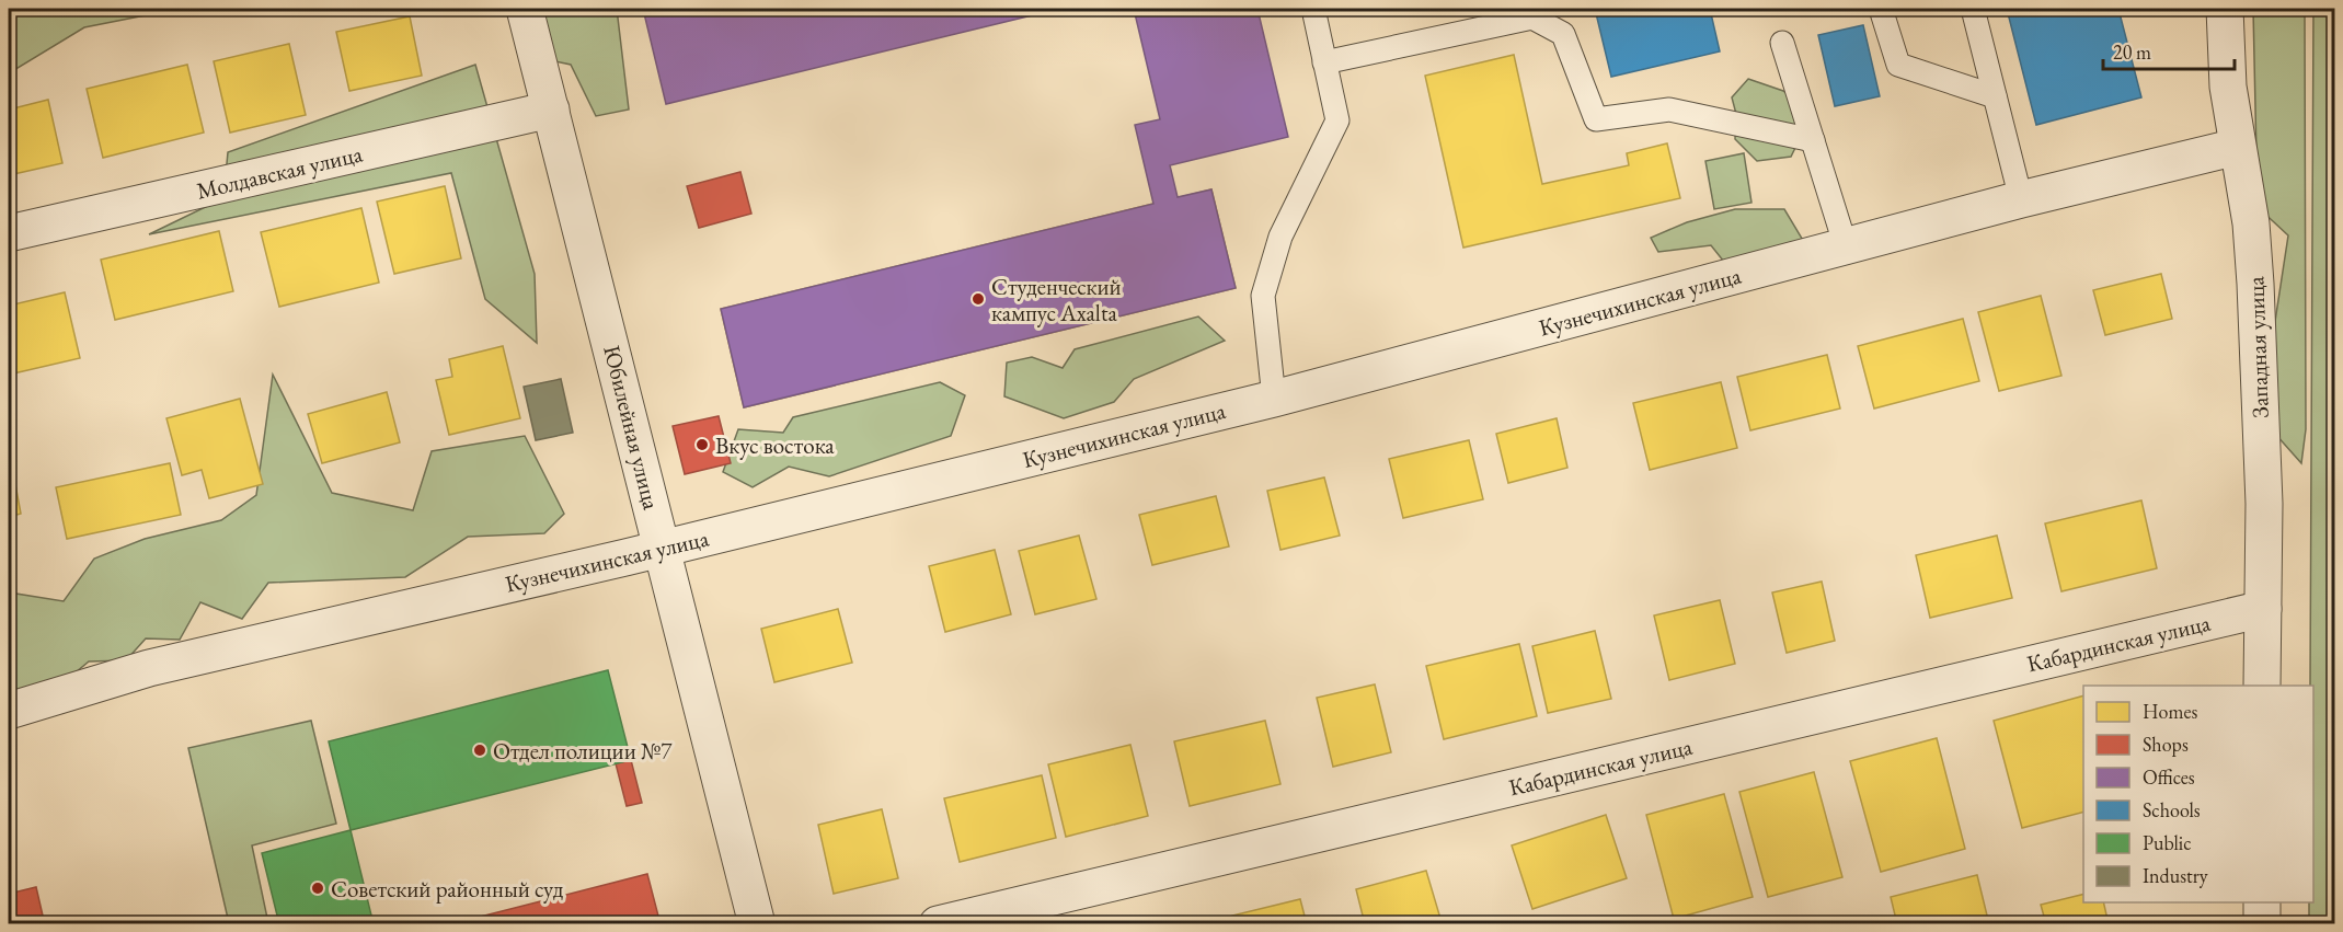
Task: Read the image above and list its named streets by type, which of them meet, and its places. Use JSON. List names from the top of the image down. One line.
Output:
{"streets":{"street":["Молдавская улица","Кузнечихинская улица","Западная улица","Юбилейная улица","Кабардинская улица"]},"crossings":[["Молдавская улица","Юбилейная улица"],["Кузнечихинская улица","Западная улица"],["Кузнечихинская улица","Юбилейная улица"],["Западная улица","Кабардинская улица"]],"places":["Студенческий кампус Axalta","Вкус востока","Отдел полиции №7","Советский районный суд"],"legend":["Homes","Shops","Offices","Schools","Public","Industry"],"scale_bar":"20 m"}
